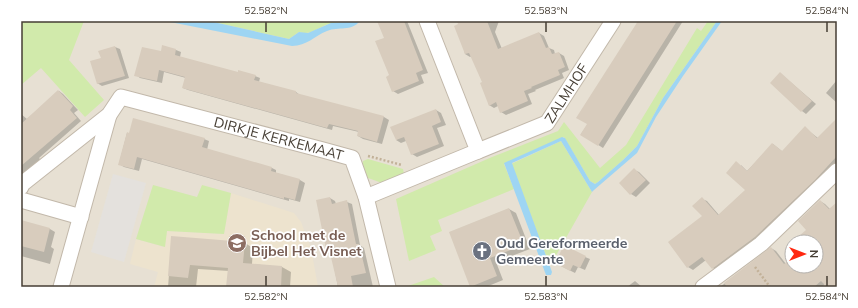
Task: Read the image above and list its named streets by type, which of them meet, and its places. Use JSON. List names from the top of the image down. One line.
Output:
{"streets":{"street":["ZALMHOF","DIRKJE KERKEMAAT"]},"crossings":[["ZALMHOF","DIRKJE KERKEMAAT"]],"places":{"school or university":["School met de Bijbel Het Visnet"],"church":["Oud Gereformeerde Gemeente"]},"north":"right","coordinates":["52.582°N","52.583°N","52.584°N"]}
